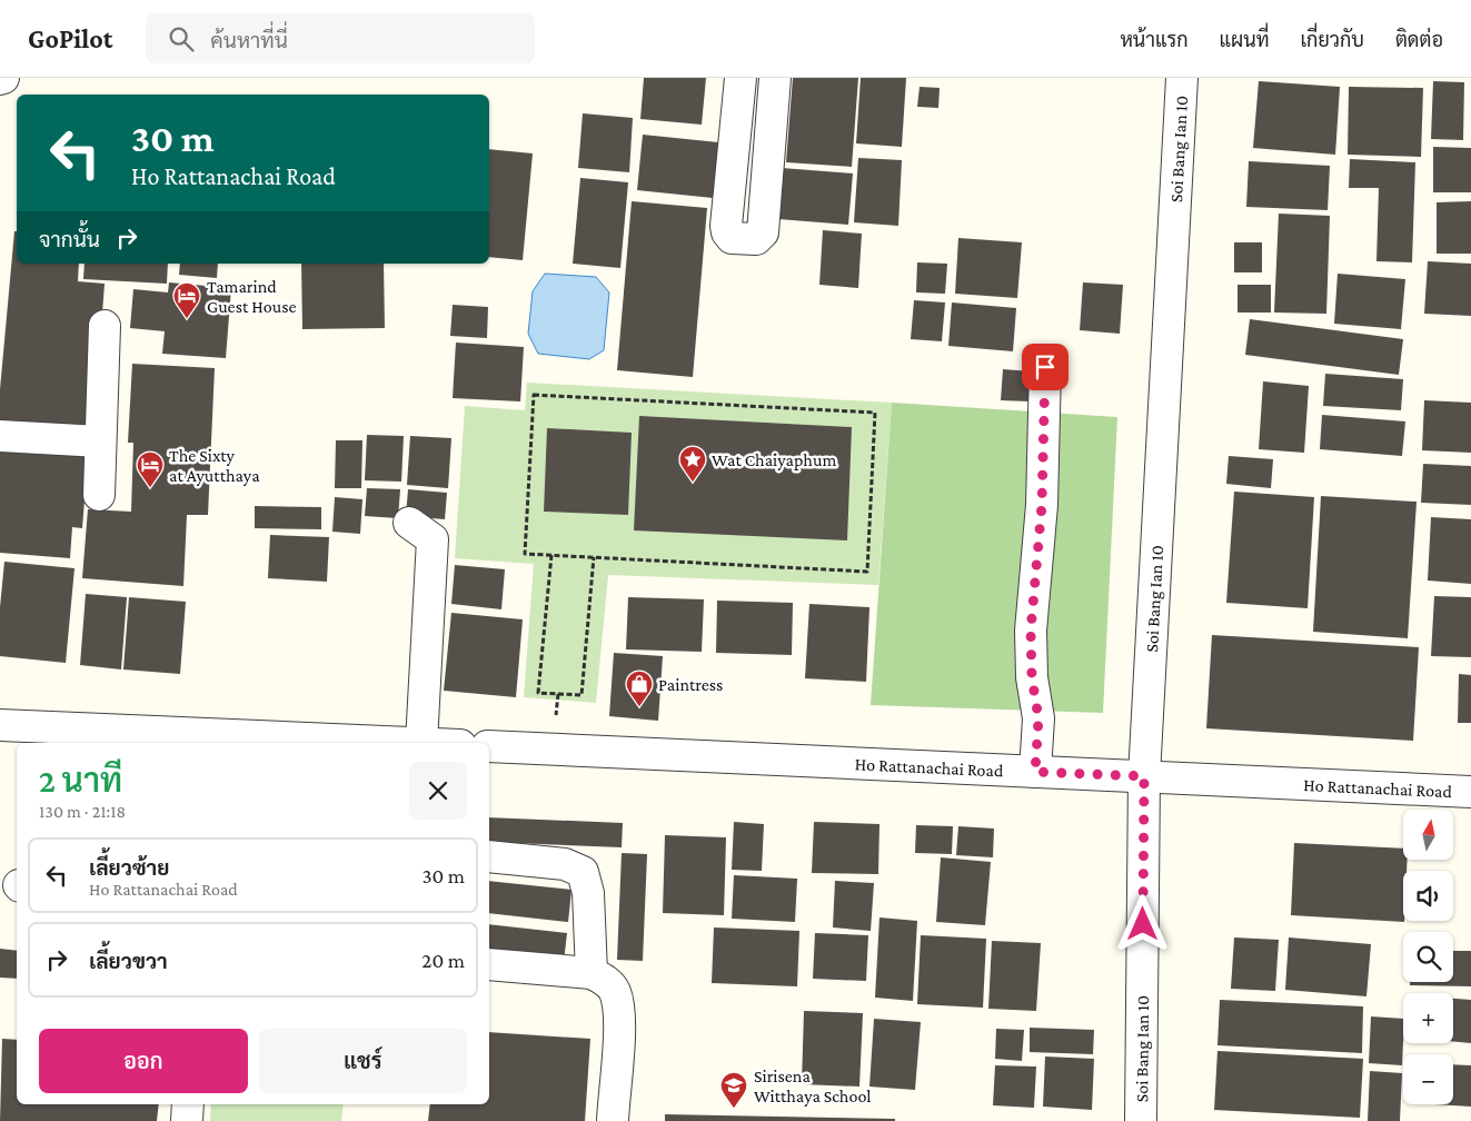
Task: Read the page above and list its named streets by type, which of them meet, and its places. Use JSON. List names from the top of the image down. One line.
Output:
{"streets":{"street":["Soi Bang Ian 10","Ho Rattanachai Road"]},"crossings":[["Soi Bang Ian 10","Ho Rattanachai Road"]],"places":{"hotel":["Tamarind Guest House","The Sixty at Ayutthaya"],"place":["Wat Chaiyaphum"],"shop":["Paintress"],"school or university":["Sirisena Witthaya School"]},"north":"top","page":{"header":"GoPilot","search":"ค้นหาที่นี่","nav":["หน้าแรก","แผนที่","เกี่ยวกับ","ติดต่อ"],"turn":["30 m","Ho Rattanachai Road"],"then":"จากนั้น","heading":["2 นาที","130 m · 21:18"],"map_buttons":["+","−"],"list":[{"name":"เลี้ยวซ้าย","note":"Ho Rattanachai Road","value":"30 m"},{"name":"เลี้ยวขวา","value":"20 m"}],"buttons":["ออก","แชร์"]}}
